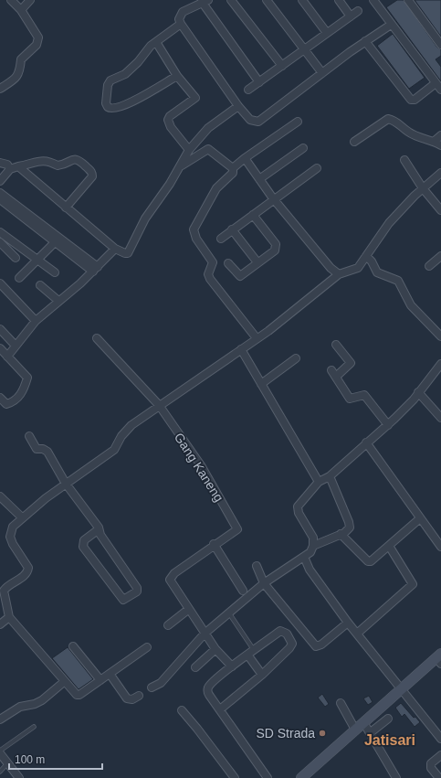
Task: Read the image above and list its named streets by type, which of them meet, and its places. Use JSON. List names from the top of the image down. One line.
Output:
{"streets":{"street":["Gang Kaneng"]},"districts":["Jatisari"],"places":["SD Strada"],"scale_bar":"100 m"}
